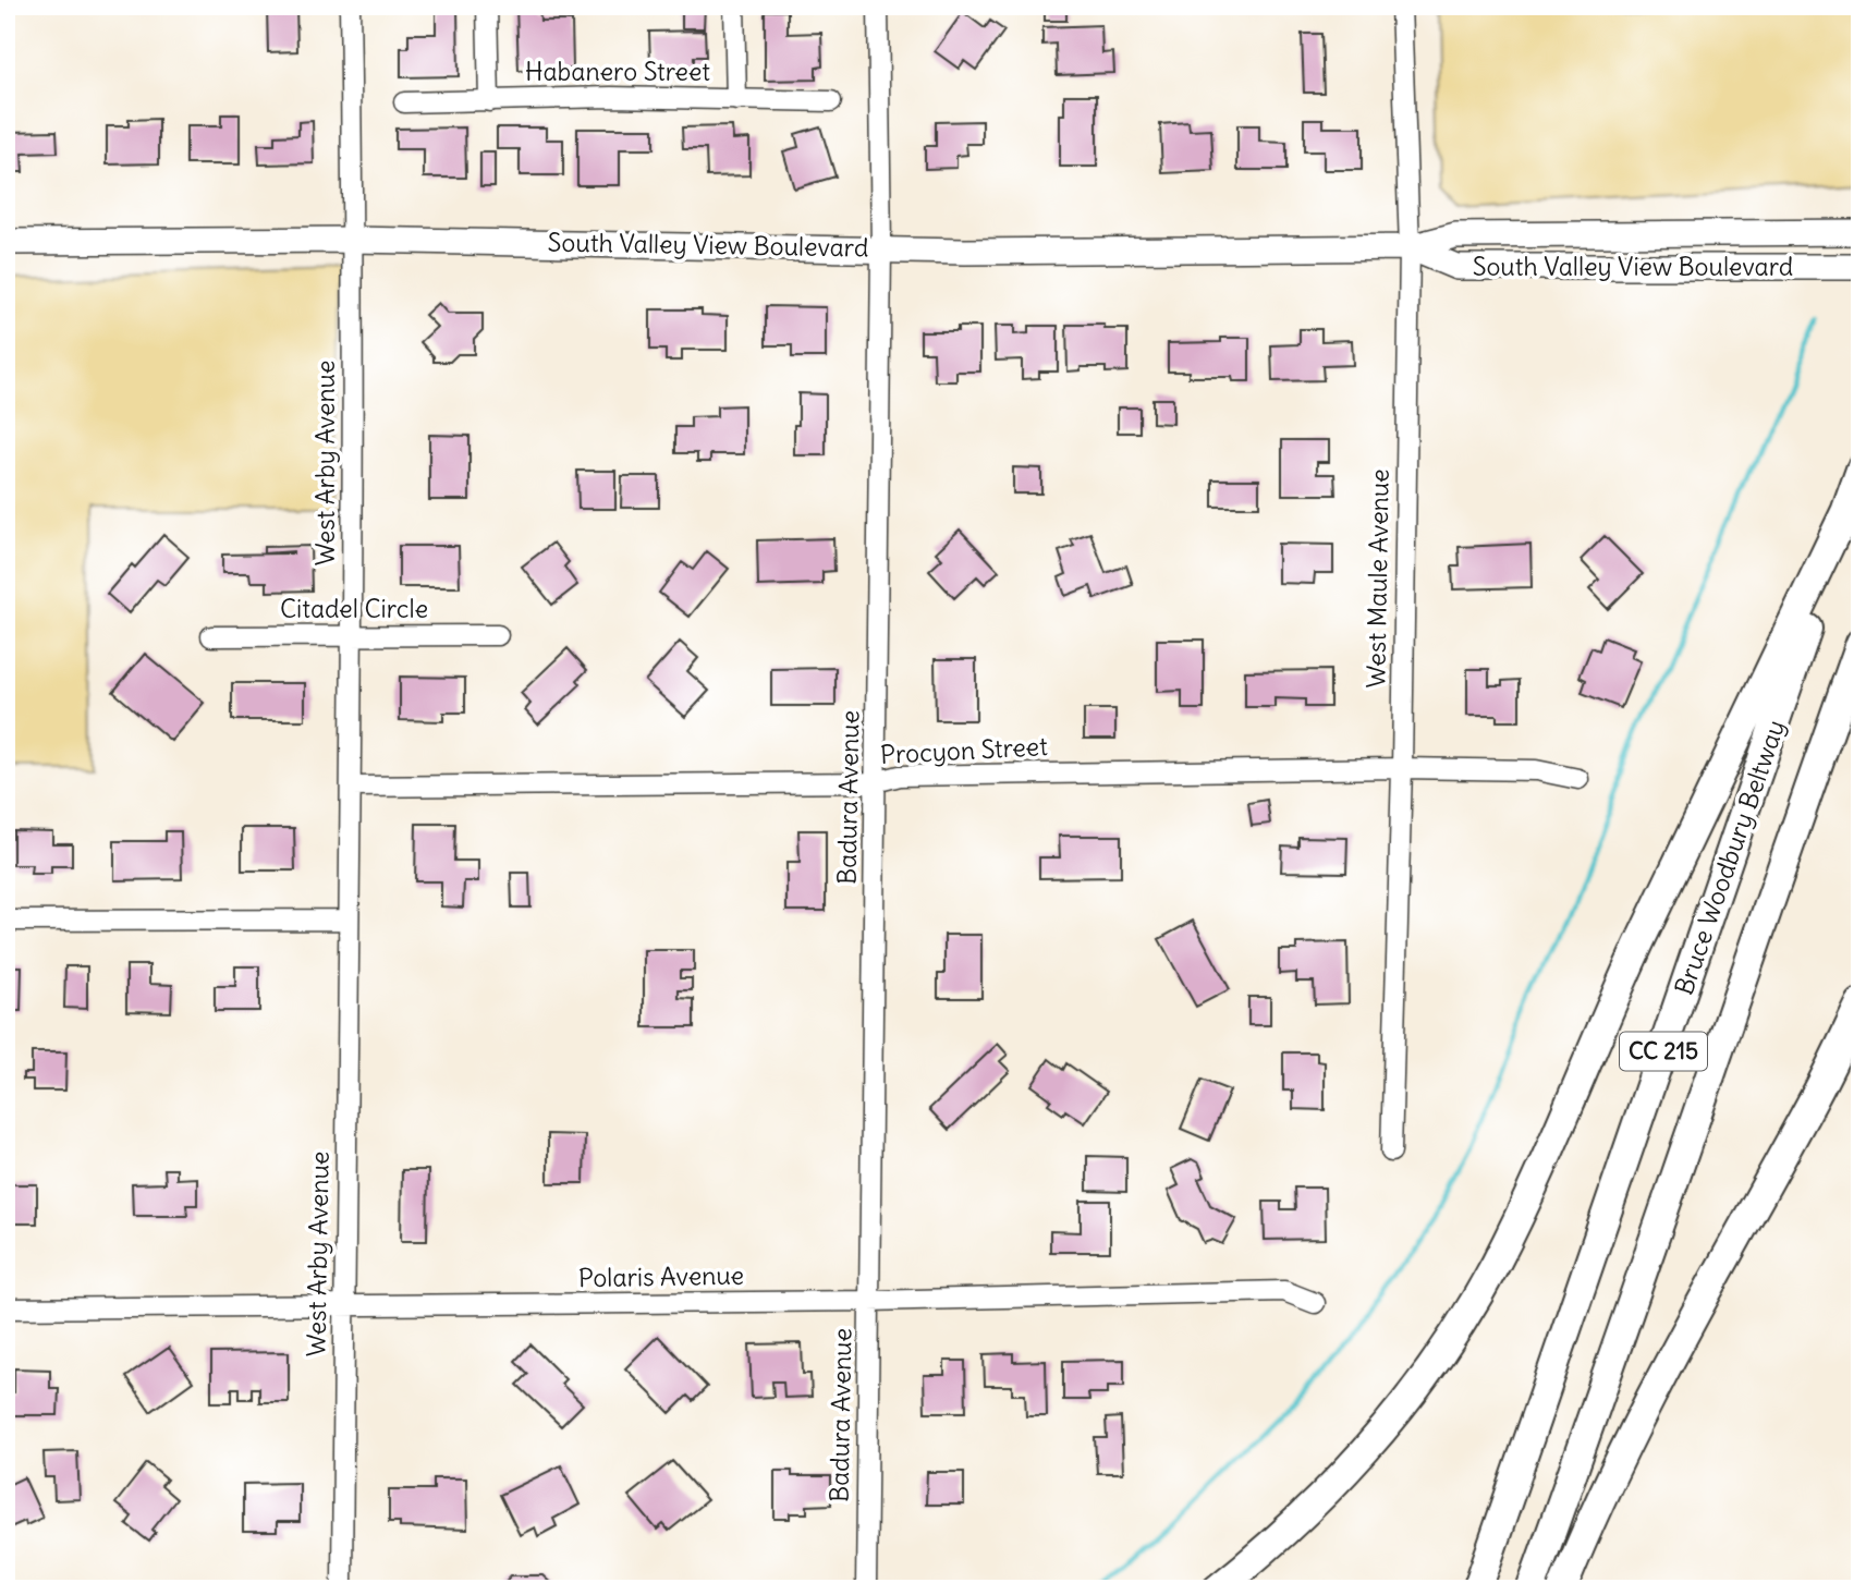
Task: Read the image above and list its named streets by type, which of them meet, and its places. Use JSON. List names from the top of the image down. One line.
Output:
{"streets":{"highway":["Bruce Woodbury Beltway","CC 215"],"main road":["South Valley View Boulevard"],"street":["Habanero Street","West Arby Avenue","West Maule Avenue","Citadel Circle","Procyon Street","Badura Avenue","Polaris Avenue"]},"crossings":[["South Valley View Boulevard","West Arby Avenue"],["South Valley View Boulevard","West Maule Avenue"],["South Valley View Boulevard","Badura Avenue"],["West Arby Avenue","Citadel Circle"],["West Arby Avenue","Procyon Street"],["West Arby Avenue","Polaris Avenue"],["West Maule Avenue","Procyon Street"],["Procyon Street","Badura Avenue"],["Badura Avenue","Polaris Avenue"]]}
